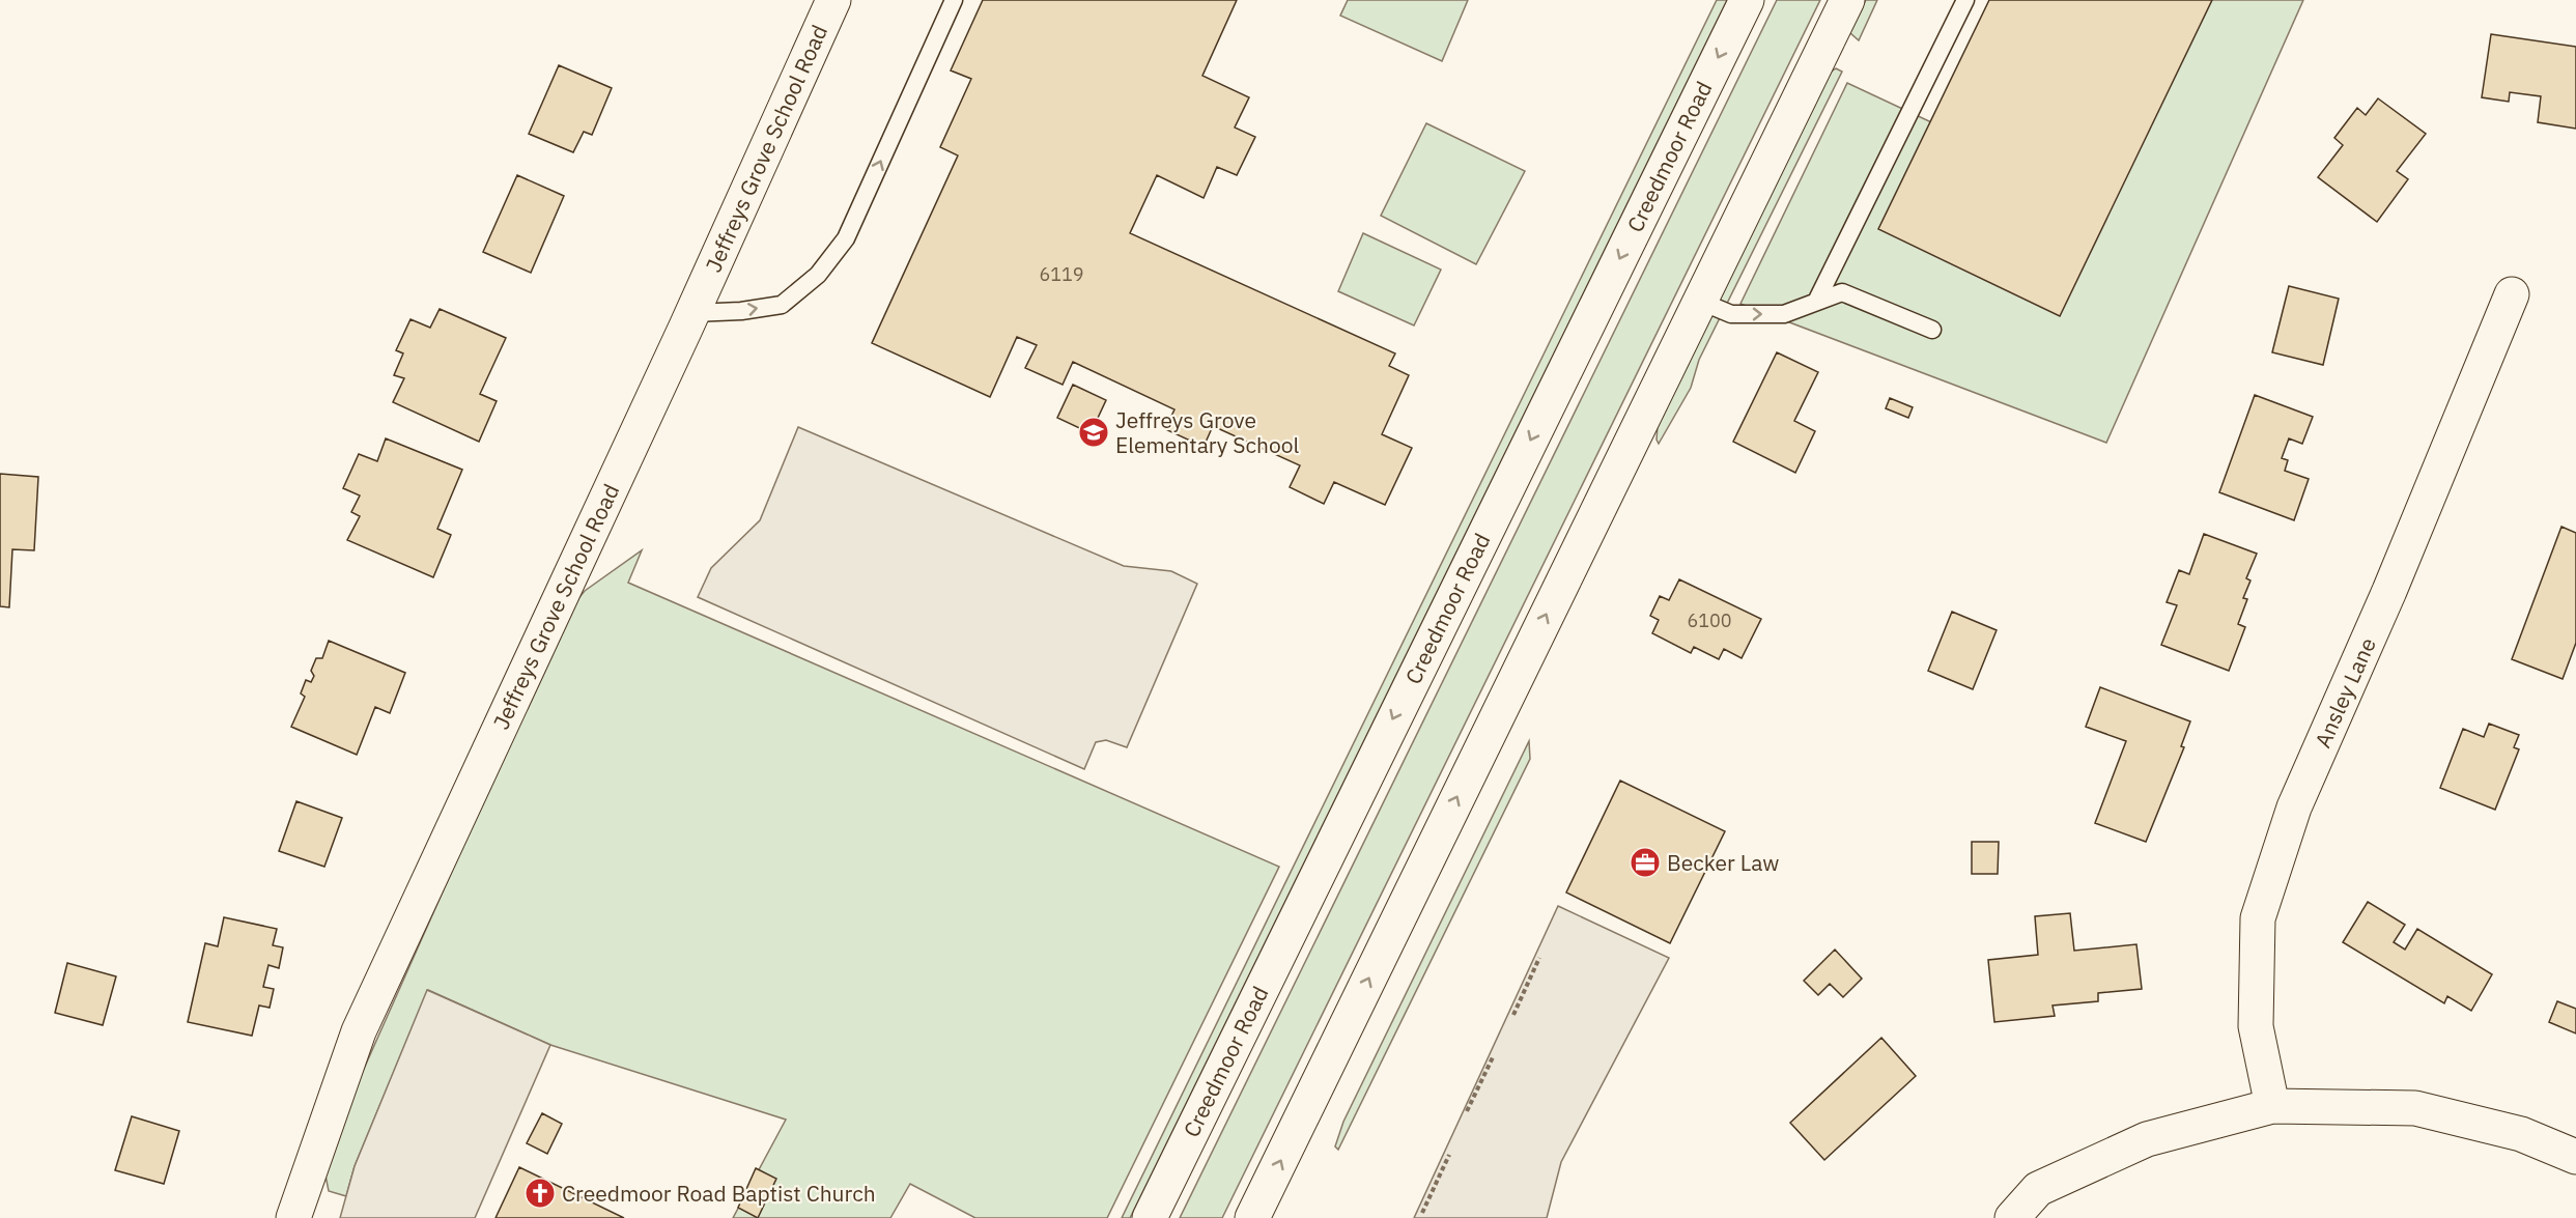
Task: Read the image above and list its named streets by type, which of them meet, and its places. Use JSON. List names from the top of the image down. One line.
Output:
{"streets":{"street":["Jeffreys Grove School Road","Creedmoor Road","Ansley Lane"]},"places":{"school or university":["Jeffreys Grove Elementary School"],"office":["Becker Law"],"church":["Creedmoor Road Baptist Church"]},"house_numbers":["6119","6100"]}
